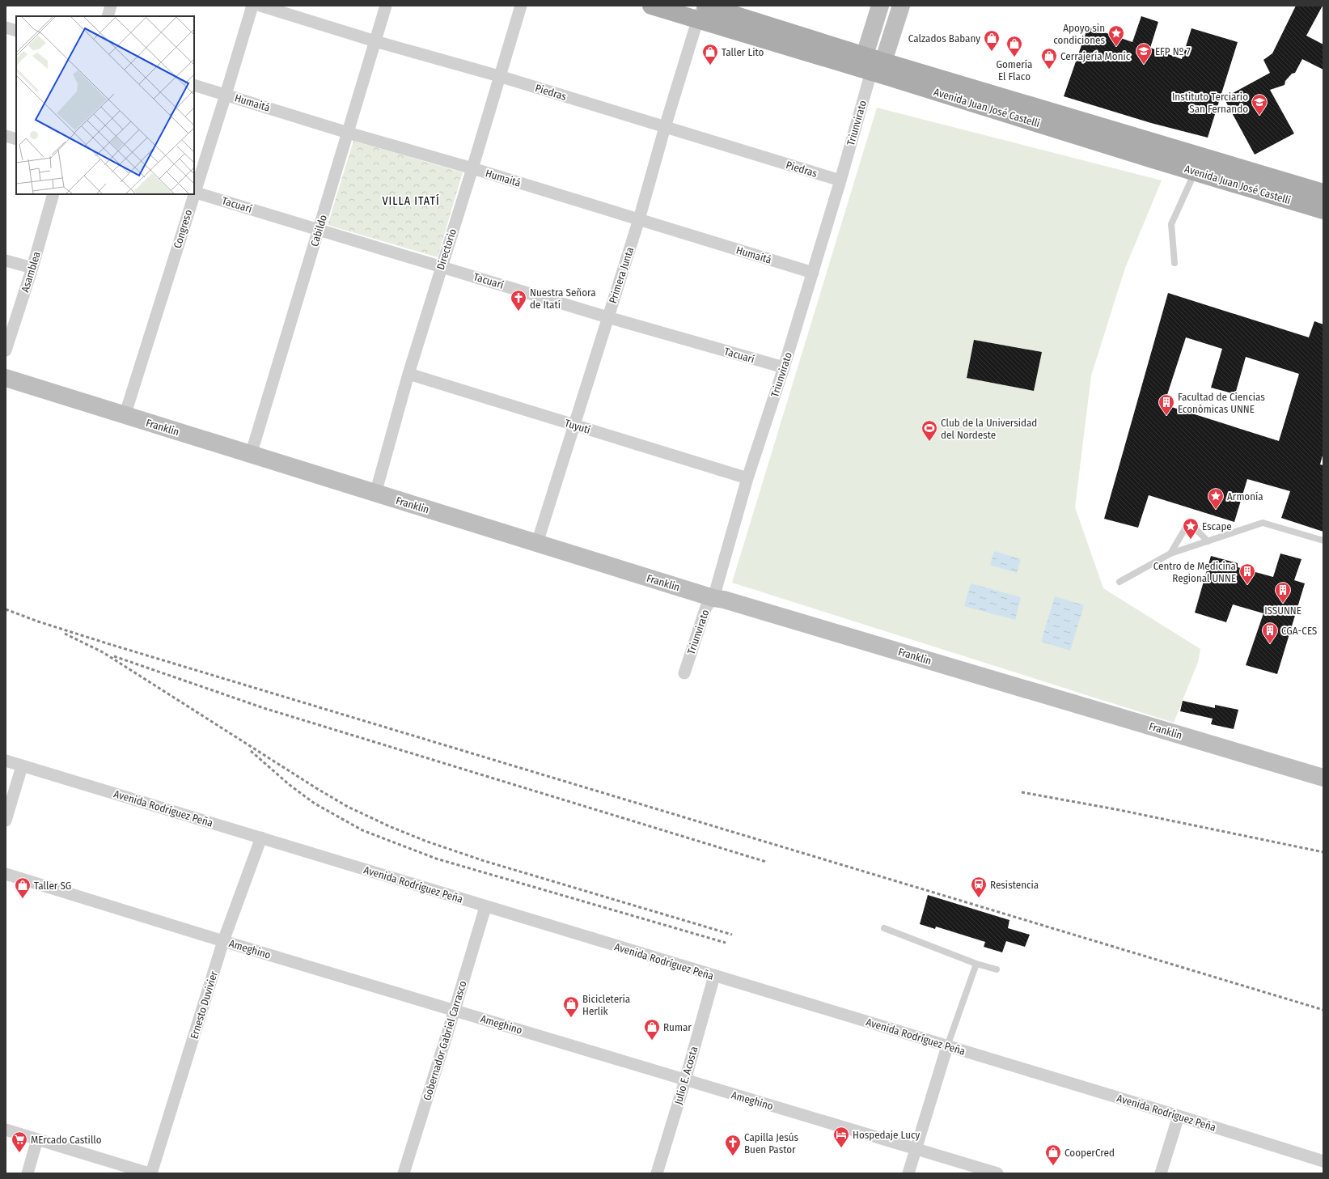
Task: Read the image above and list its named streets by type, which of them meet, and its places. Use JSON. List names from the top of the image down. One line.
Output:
{"streets":{"main road":["Avenida Juan José Castelli"],"street":["Piedras","Humaitá","Triunvirato","Tacuarí","Congreso","Cabildo","Directorio","Asamblea","Primera Junta","Tuyutí","Franklin","Avenida Rodríguez Peña","Ameghino","Ernesto Duvivier","Gobernador Gabriel Carrasco","Julio E. Acosta"]},"crossings":[["Piedras","Triunvirato"],["Piedras","Cabildo"],["Piedras","Directorio"],["Piedras","Primera Junta"],["Humaitá","Triunvirato"],["Humaitá","Congreso"],["Humaitá","Cabildo"],["Humaitá","Directorio"],["Humaitá","Primera Junta"],["Avenida Juan José Castelli","Triunvirato"],["Avenida Juan José Castelli","Primera Junta"],["Triunvirato","Tacuarí"],["Triunvirato","Tuyutí"],["Triunvirato","Franklin"],["Tacuarí","Congreso"],["Tacuarí","Cabildo"],["Tacuarí","Directorio"],["Tacuarí","Primera Junta"],["Congreso","Franklin"],["Cabildo","Franklin"],["Directorio","Tuyutí"],["Directorio","Franklin"],["Primera Junta","Tuyutí"],["Primera Junta","Franklin"],["Avenida Rodríguez Peña","Ernesto Duvivier"],["Avenida Rodríguez Peña","Gobernador Gabriel Carrasco"],["Avenida Rodríguez Peña","Julio E. Acosta"],["Ameghino","Ernesto Duvivier"],["Ameghino","Gobernador Gabriel Carrasco"],["Ameghino","Julio E. Acosta"]],"districts":["VILLA ITATÍ"],"places":{"place":["Apoyo sin condiciones","Armonía","Escape"],"shop":["Calzados Babany","Gomería El Flaco","Taller Lito","Cerrajería Monic","Taller SG","Bicicletería Herlik","Rumar","CooperCred"],"school or university":["EFP Nº 7","Instituto Terciario San Fernando"],"church":["Nuestra Señora de Itatí","Capilla Jesús Buen Pastor"],"building":["Facultad de Ciencias Económicas UNNE","Centro de Medicina Regional UNNE","ISSUNNE","CGA-CES"],"sports":["Club de la Universidad del Nordeste"],"station":["Resistencia"],"hotel":["Hospedaje Lucy"],"supermarket":["MErcado Castillo"]}}
